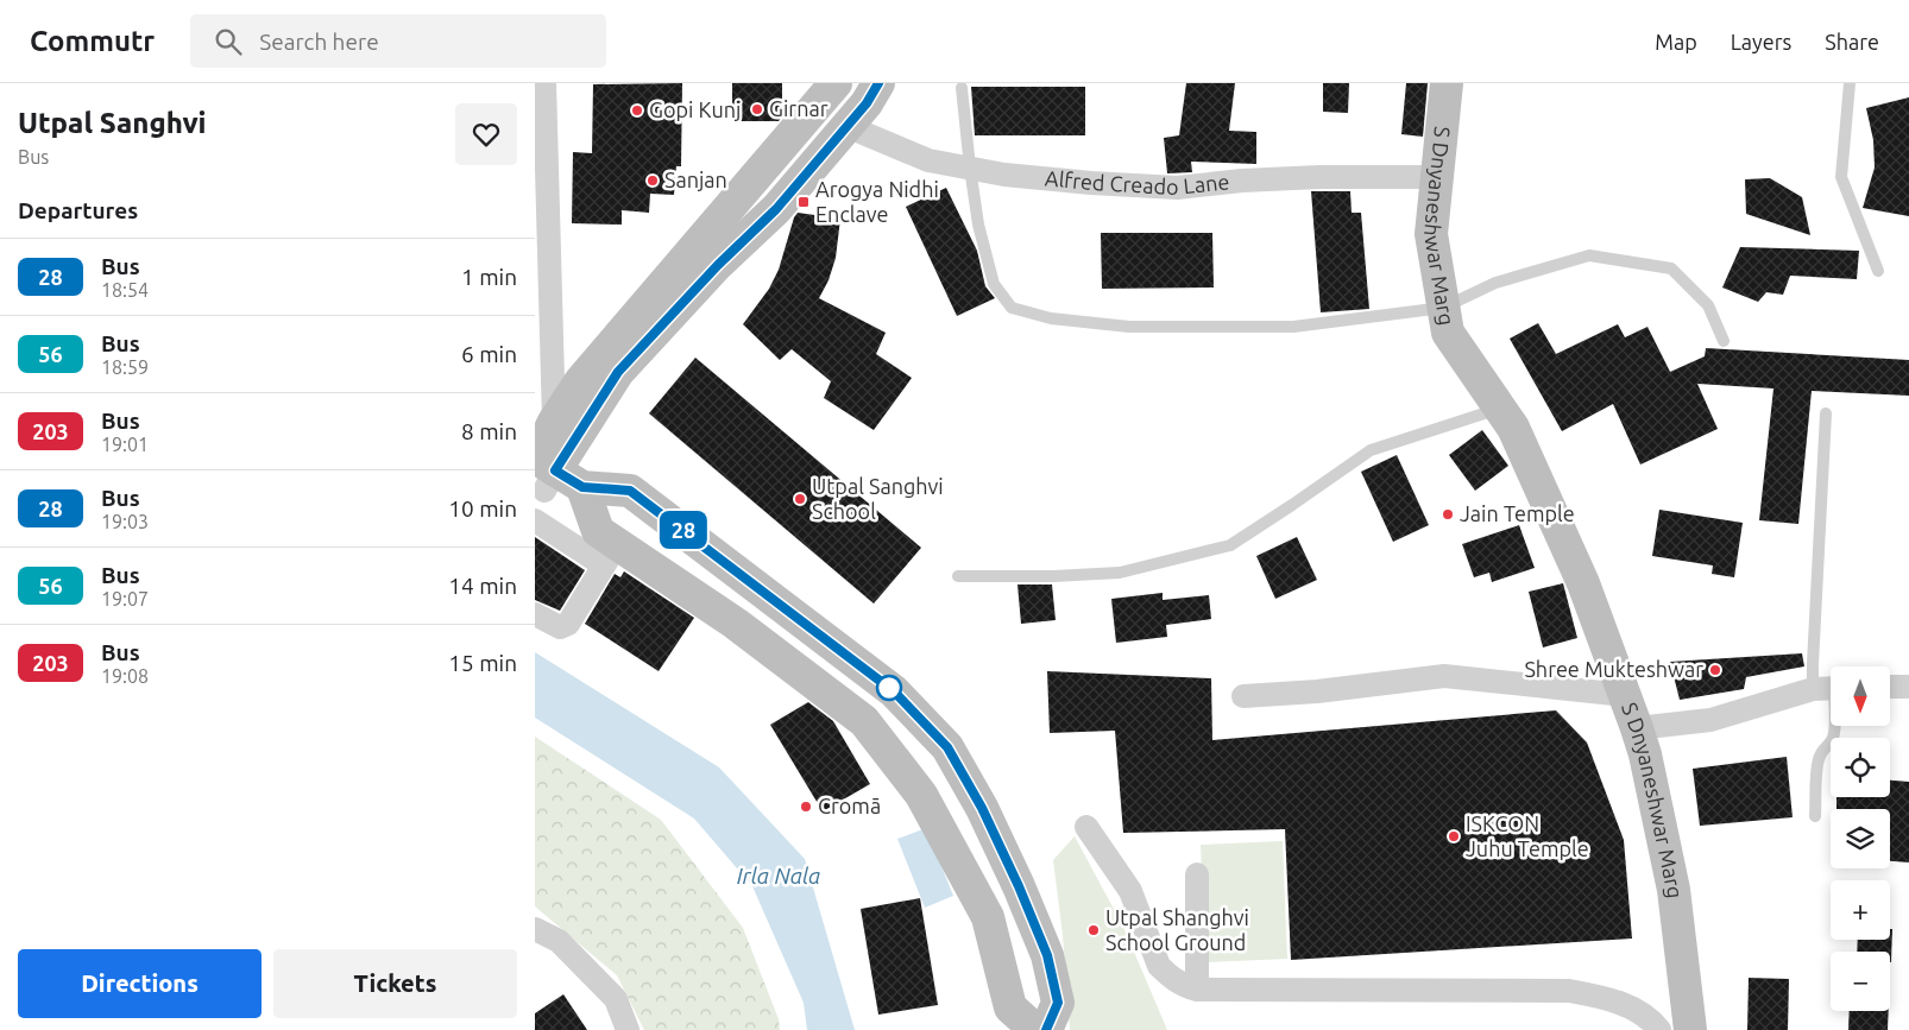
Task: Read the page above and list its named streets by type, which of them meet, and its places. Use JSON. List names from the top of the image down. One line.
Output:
{"streets":{"street":["Alfred Creado Lane","S Dnyaneshwar Marg"]},"crossings":[["Alfred Creado Lane","S Dnyaneshwar Marg"]],"water":["Irla Nala"],"places":{"other":["Girnar","Gopi Kunj","Sanjan","Utpal Sanghvi School","Jain Temple","Shree Mukteshwar","Cromā","ISKCON Juhu Temple","Utpal Shanghvi School Ground"],"transit":["Arogya Nidhi Enclave"]},"lines":["bus line 28"],"north":"bottom","page":{"header":"Commutr","search":"Search here","nav":["Map","Layers","Share"],"heading":[["Utpal Sanghvi","Bus"],"Departures"],"on_map":"28","list":[{"mark":"28","name":"Bus","note":"18:54","value":"1 min"},{"mark":"56","name":"Bus","note":"18:59","value":"6 min"},{"mark":"203","name":"Bus","note":"19:01","value":"8 min"},{"mark":"28","name":"Bus","note":"19:03","value":"10 min"},{"mark":"56","name":"Bus","note":"19:07","value":"14 min"},{"mark":"203","name":"Bus","note":"19:08","value":"15 min"}],"map_buttons":["+","−"],"buttons":["Directions","Tickets"]}}
